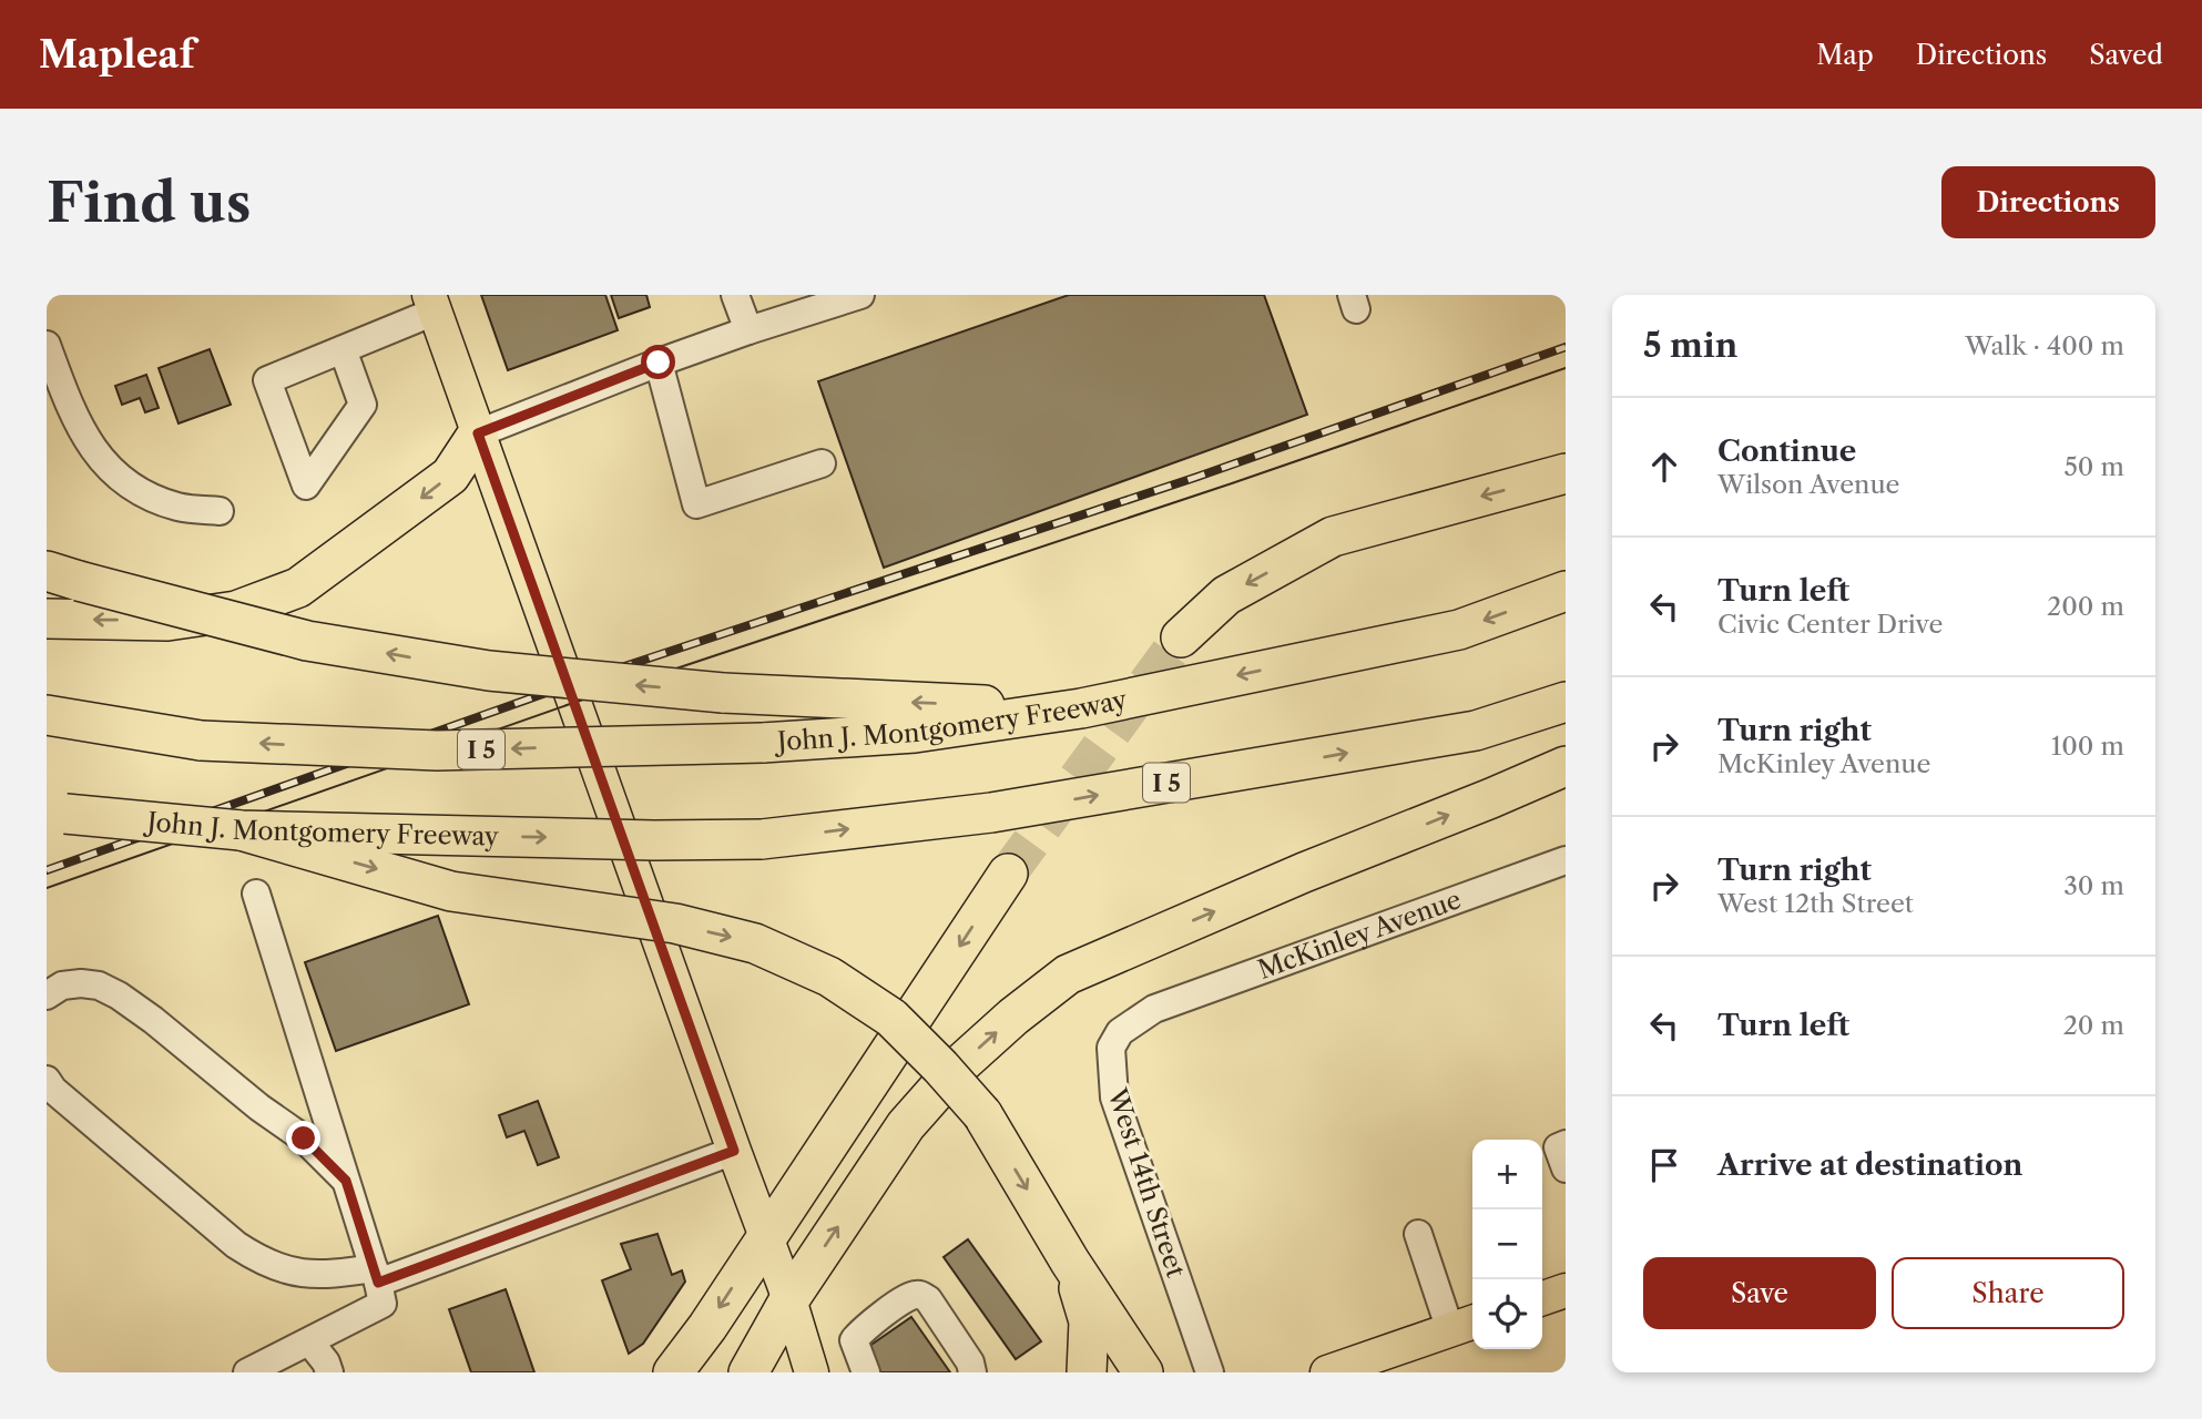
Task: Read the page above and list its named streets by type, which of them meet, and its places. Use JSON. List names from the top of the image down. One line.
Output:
{"streets":{"highway":["John J. Montgomery Freeway","I 5"],"street":["McKinley Avenue","West 14th Street"]},"crossings":[["McKinley Avenue","West 14th Street"]],"page":{"header":"Mapleaf","nav":["Map","Directions","Saved"],"buttons":["Directions",["Save","Share"]],"title":"Find us","heading":["5 min","Walk · 400 m"],"list":[["Continue","Wilson Avenue","50 m"],["Turn left","Civic Center Drive","200 m"],["Turn right","McKinley Avenue","100 m"],["Turn right","West 12th Street","30 m"],["Turn left","20 m"],"Arrive at destination"],"map_buttons":["+","−"]}}
